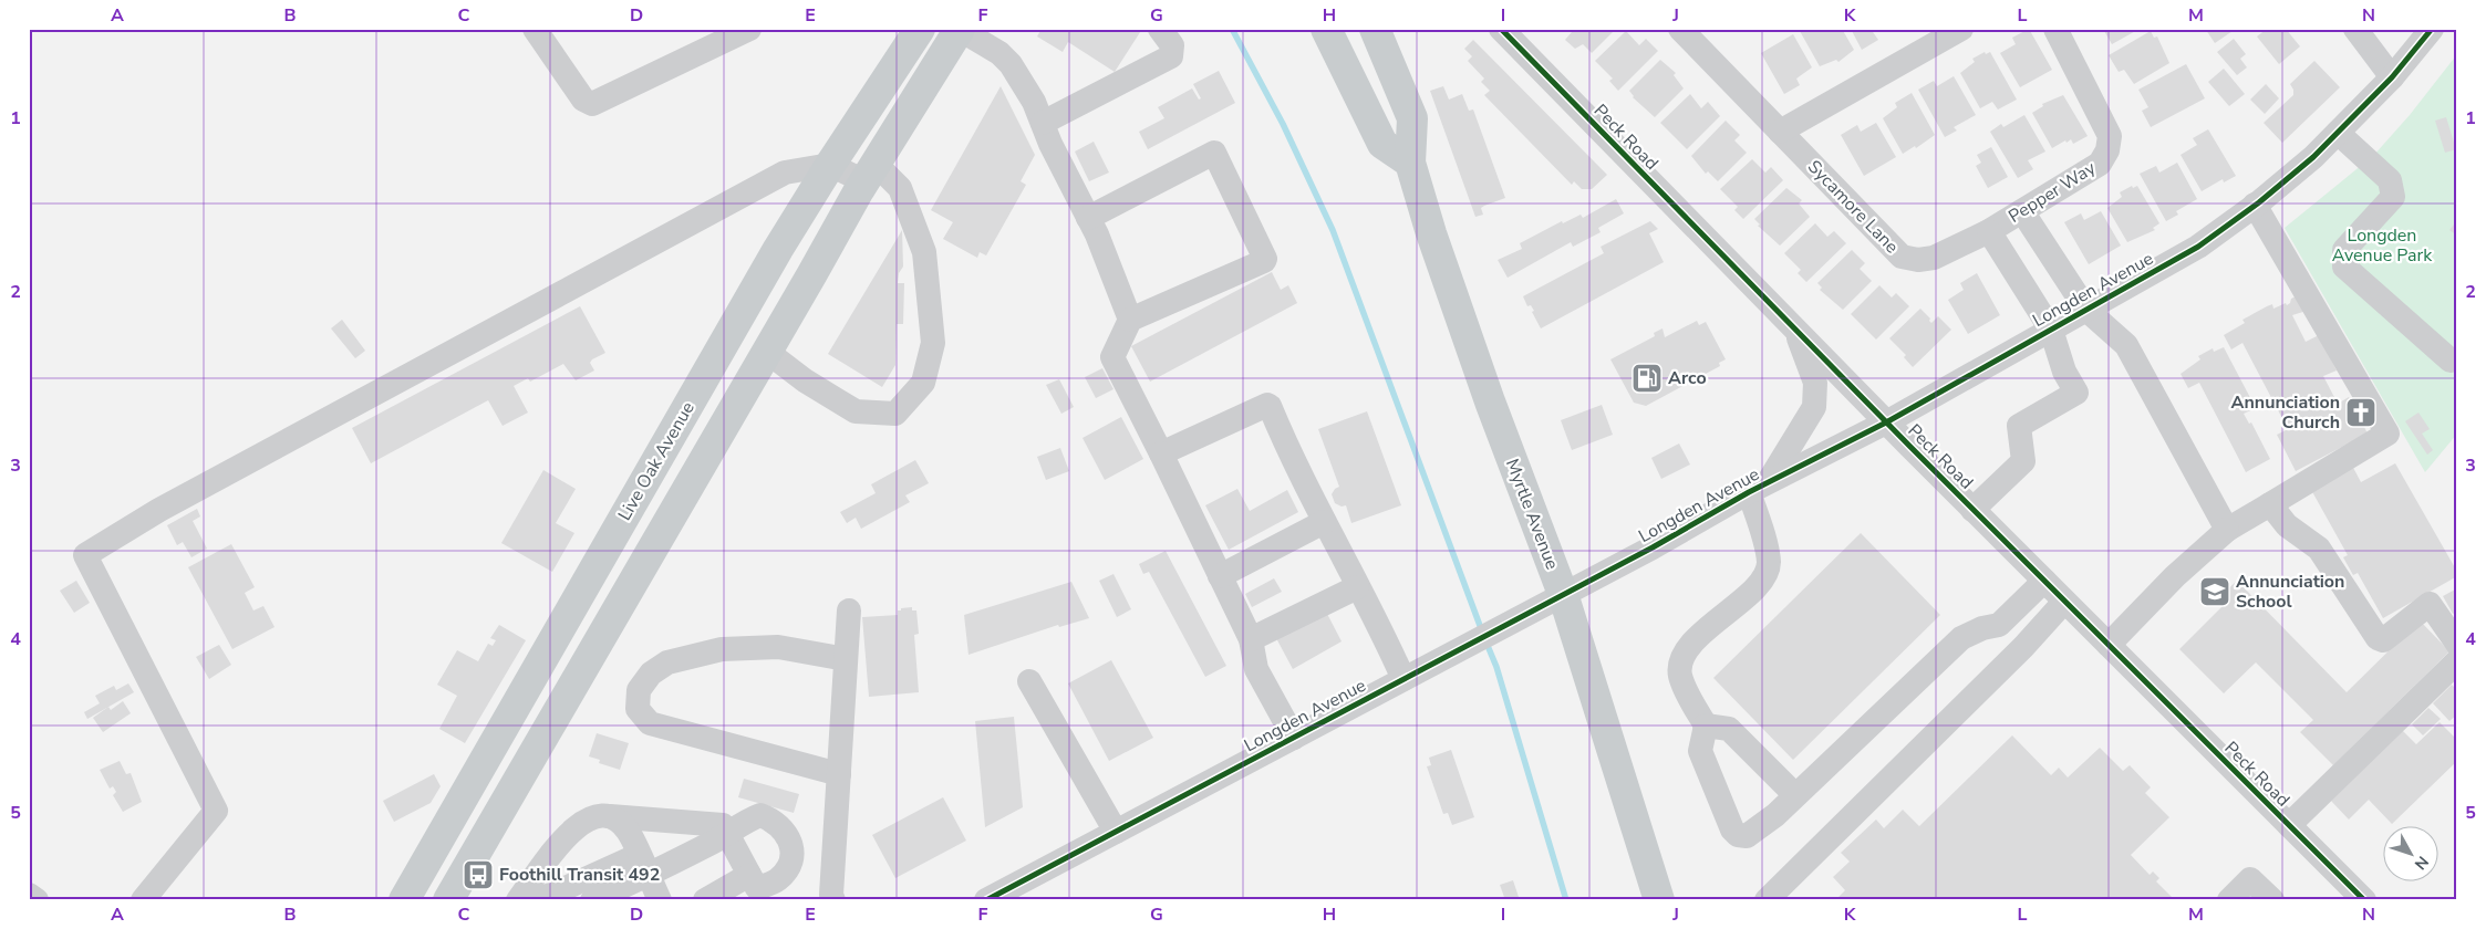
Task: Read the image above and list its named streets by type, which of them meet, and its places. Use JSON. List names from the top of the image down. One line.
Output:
{"streets":{"main road":["Live Oak Avenue","Myrtle Avenue"],"street":["Peck Road","Pepper Way","Sycamore Lane","Longden Avenue"]},"crossings":[["Peck Road","Longden Avenue"],["Pepper Way","Sycamore Lane"],["Longden Avenue","Myrtle Avenue"]],"parks":["Longden Avenue Park"],"places":{"fuel station":["Arco"],"church":["Annunciation Church"],"school or university":["Annunciation School"],"bus stop":["Foothill Transit 492"]},"north":"bottom right","grid":{"columns":["A","B","C","D","E","F","G","H","I","J","K","L","M","N"],"rows":["1","2","3","4","5"]}}
